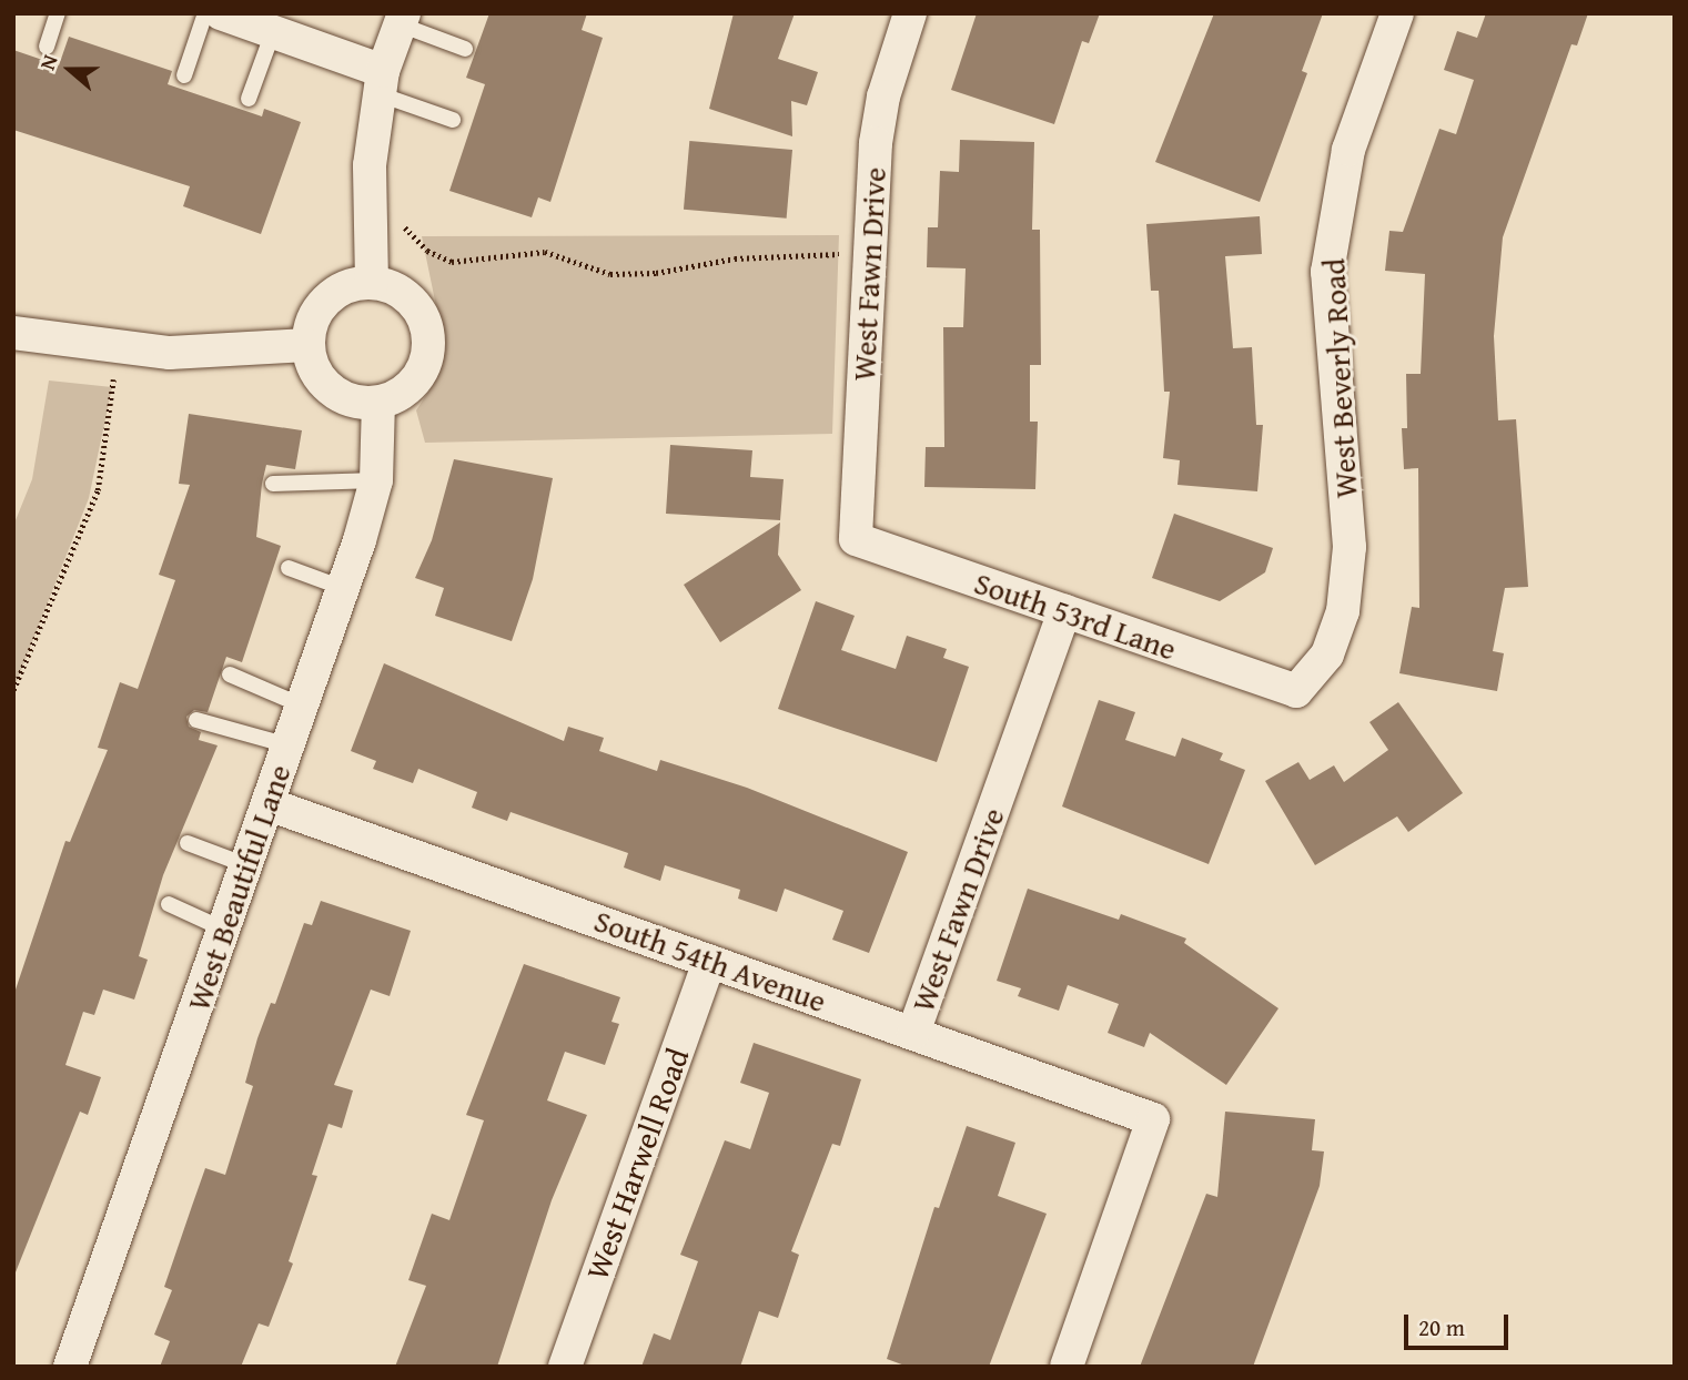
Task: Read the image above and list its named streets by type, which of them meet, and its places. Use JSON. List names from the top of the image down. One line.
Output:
{"streets":{"street":["West Fawn Drive","West Beverly Road","South 53rd Lane","West Beautiful Lane","South 54th Avenue","West Harwell Road"]},"crossings":[["West Fawn Drive","South 53rd Lane"],["West Fawn Drive","South 54th Avenue"],["West Beverly Road","South 53rd Lane"],["West Beautiful Lane","South 54th Avenue"],["South 54th Avenue","West Harwell Road"]],"scale_bar":"20 m","north":"left"}
